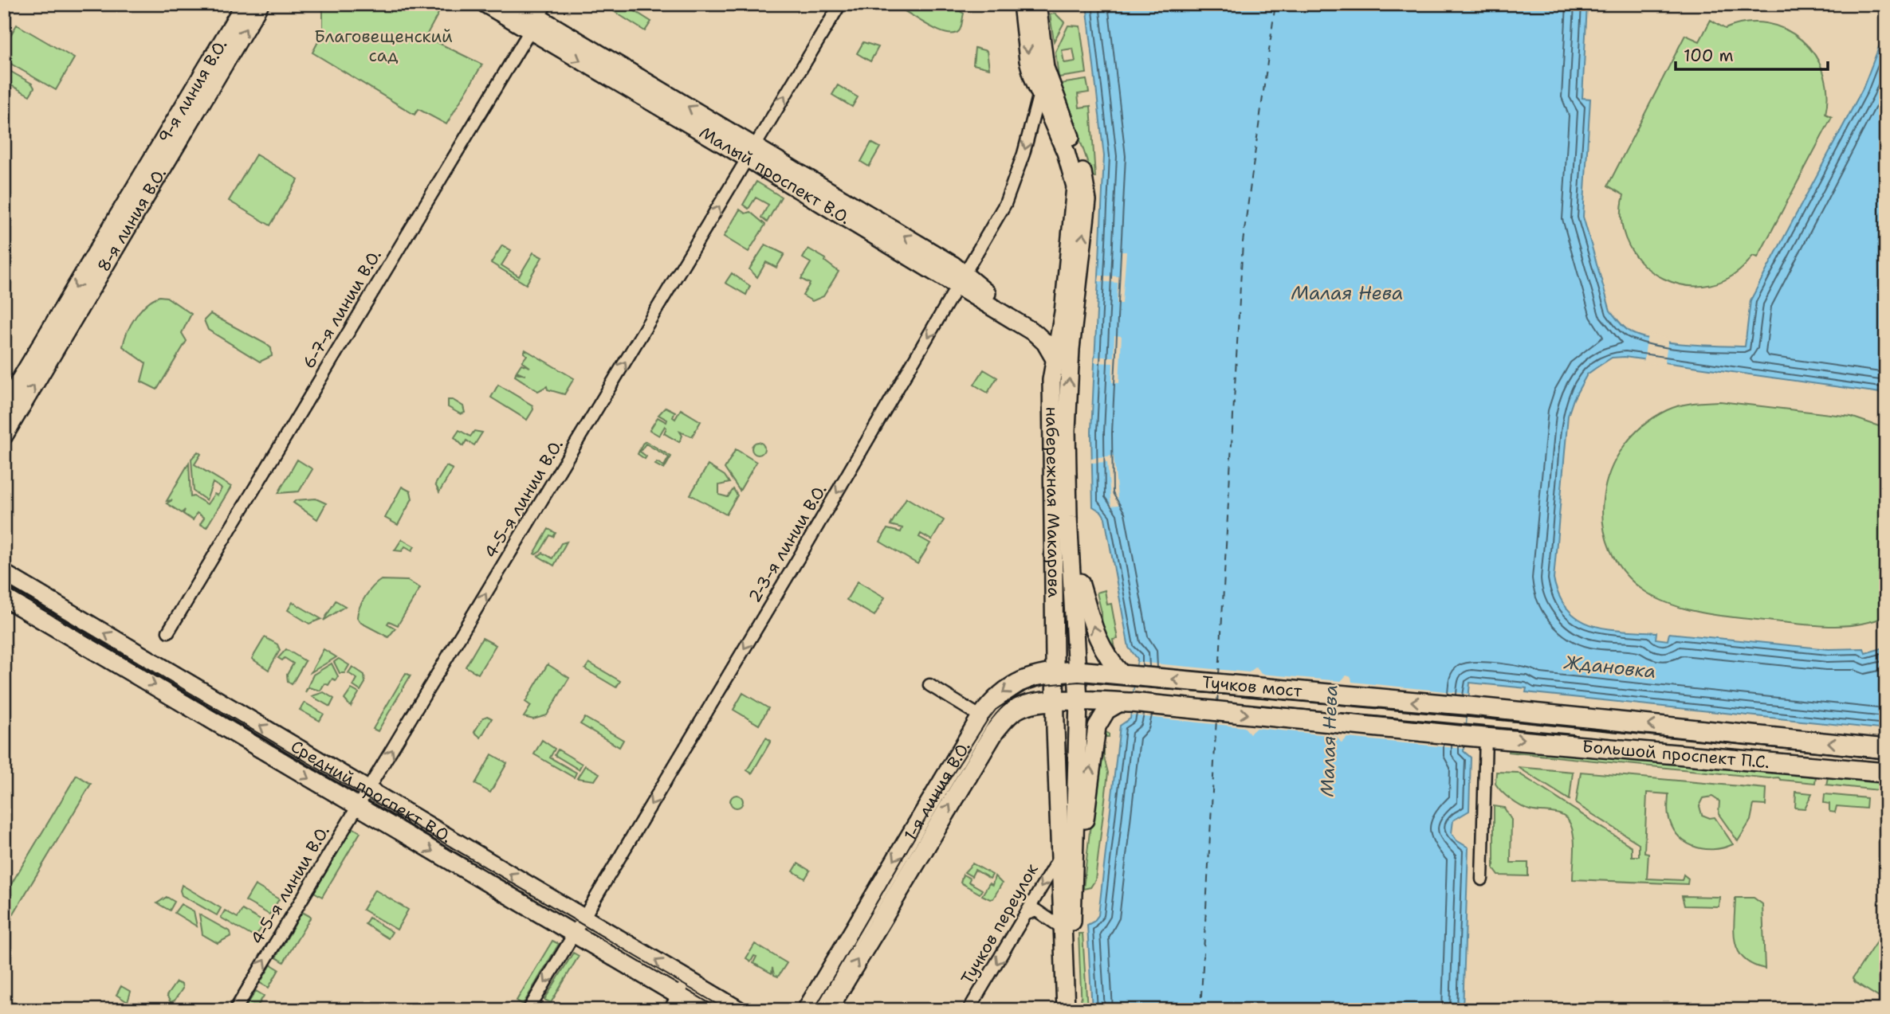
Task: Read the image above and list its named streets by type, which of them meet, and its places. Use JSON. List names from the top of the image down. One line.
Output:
{"streets":{"main road":["9-я линия В.О.","Малый проспект В.О.","8-я линия В.О.","набережная Макарова","Тучков мост","Большой проспект П.С.","1-я линия В.О.","Средний проспект В.О."],"street":["6-7-я линии В.О.","4-5-я линии В.О.","2-3-я линии В.О.","Тучков переулок"]},"crossings":[["Малый проспект В.О.","6-7-я линии В.О."],["Малый проспект В.О.","4-5-я линии В.О."],["Малый проспект В.О.","набережная Макарова"],["Малый проспект В.О.","2-3-я линии В.О."],["4-5-я линии В.О.","Средний проспект В.О."],["набережная Макарова","2-3-я линии В.О."],["набережная Макарова","Тучков мост"],["набережная Макарова","1-я линия В.О."],["набережная Макарова","Тучков переулок"],["2-3-я линии В.О.","Средний проспект В.О."],["Тучков мост","Большой проспект П.С."],["Тучков мост","1-я линия В.О."]],"one_way":["9-я линия В.О.","8-я линия В.О.","4-5-я линии В.О.","2-3-я линии В.О.","Тучков переулок"],"water":["Малая Нева","Ждановка"],"parks":["Благовещенский сад"],"scale_bar":"100 m"}
